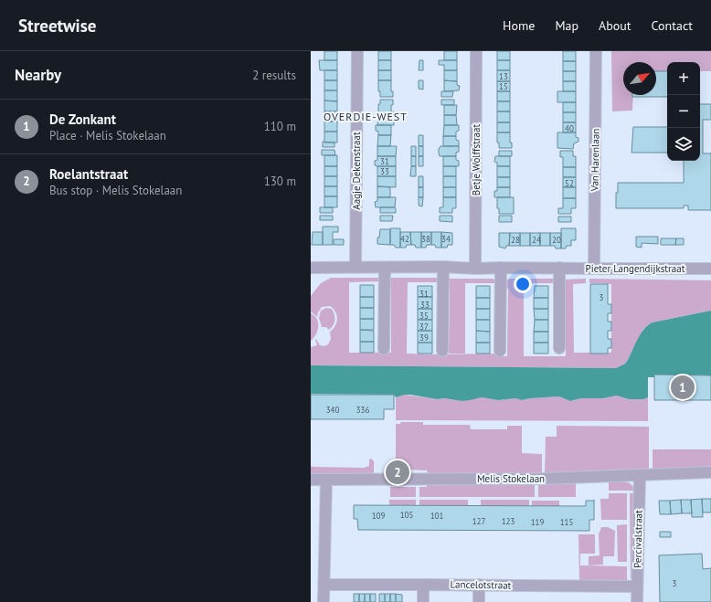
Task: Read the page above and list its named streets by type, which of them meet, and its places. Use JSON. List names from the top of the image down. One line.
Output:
{"streets":{"street":["Betje Wolffstraat","Van Harenlaan","Aagje Dekenstraat","Pieter Langendijkstraat","Melis Stokelaan","Percivalstraat","Lancelotstraat"]},"crossings":[["Betje Wolffstraat","Pieter Langendijkstraat"],["Van Harenlaan","Pieter Langendijkstraat"],["Aagje Dekenstraat","Pieter Langendijkstraat"],["Melis Stokelaan","Percivalstraat"],["Percivalstraat","Lancelotstraat"]],"districts":["OVERDIE-WEST"],"house_numbers":["13","15","40","31","33","52","42","38","34","28","24","20","31","3","33","35","37","39","340","336","105","109","101","127","123","119","115","3"],"north":"top right","page":{"header":"Streetwise","nav":["Home","Map","About","Contact"],"heading":["Nearby","2 results"],"map_buttons":["+","−"],"list":[{"mark":"1","name":"De Zonkant","note":"Place · Melis Stokelaan","value":"110 m"},{"mark":"2","name":"Roelantstraat","note":"Bus stop · Melis Stokelaan","value":"130 m"}],"pins":["1","2"]}}
